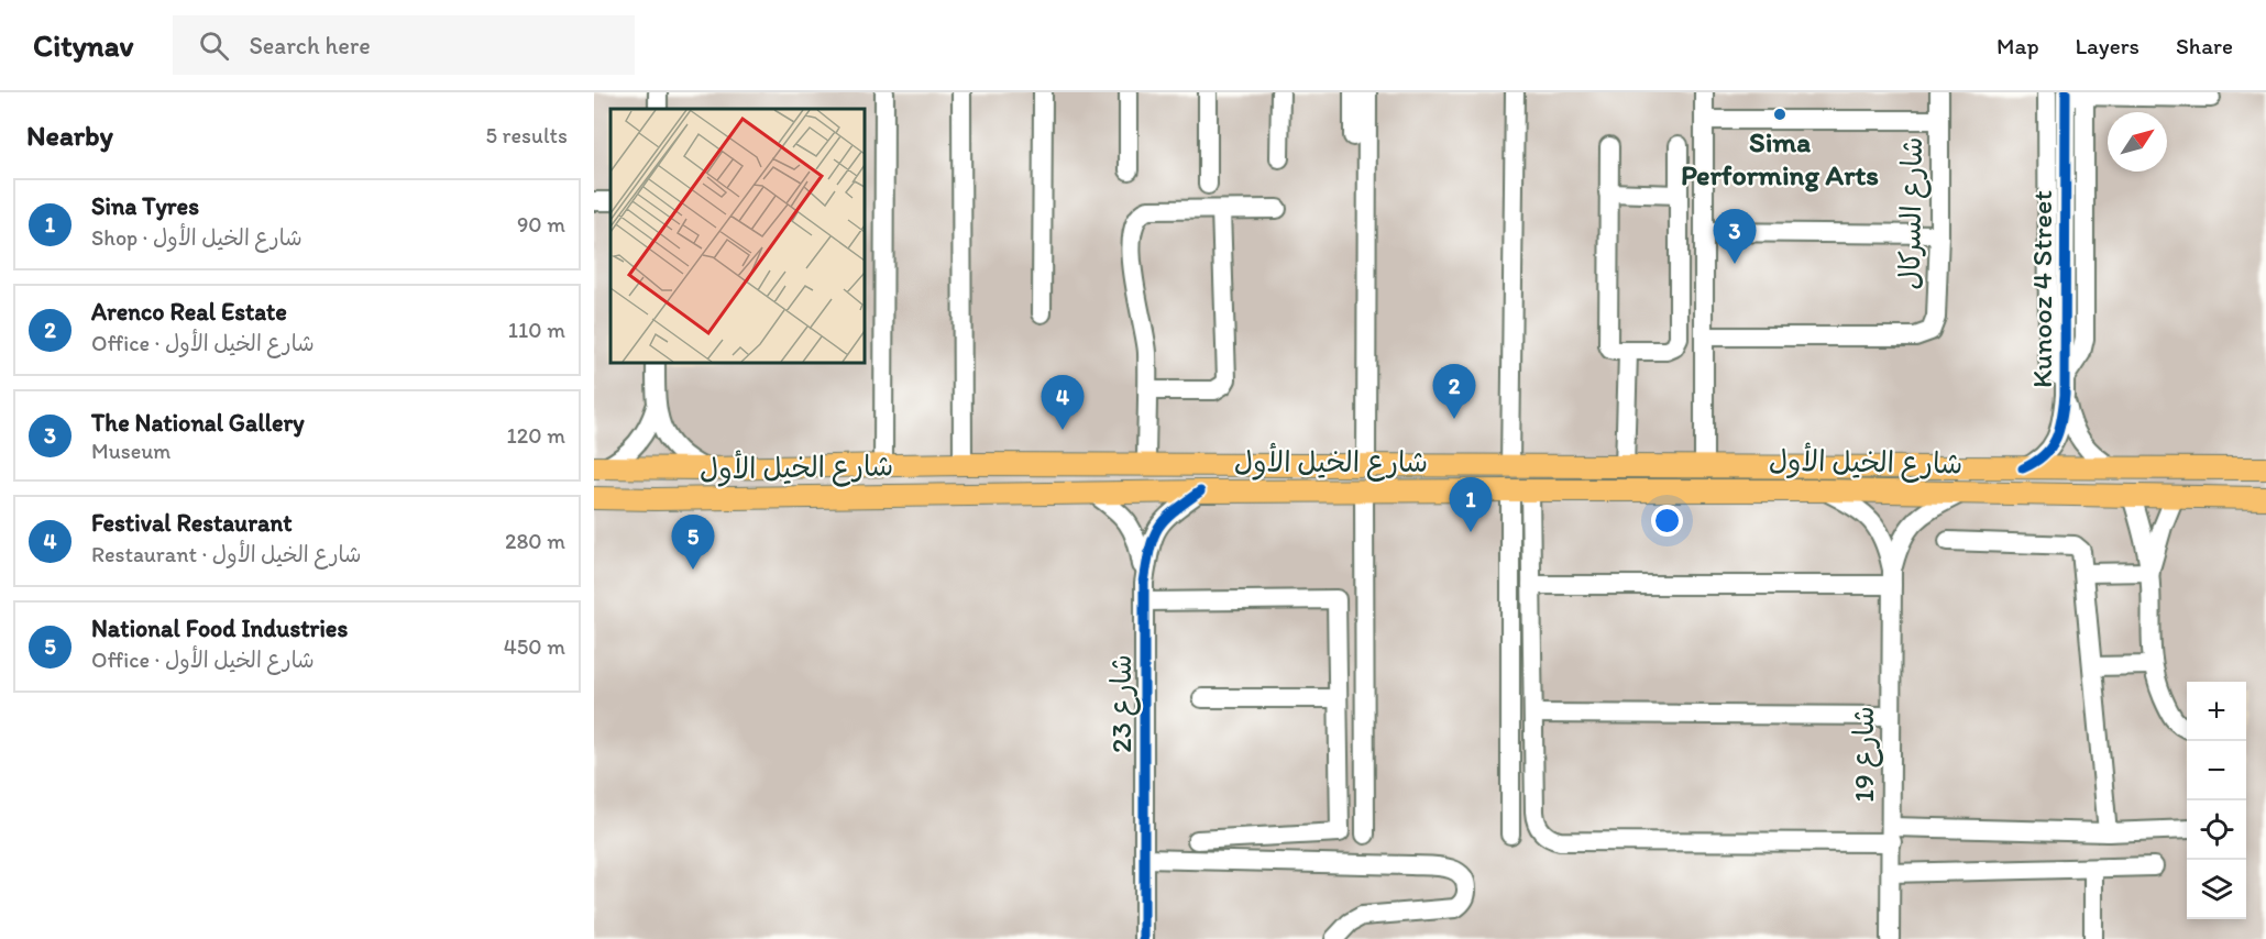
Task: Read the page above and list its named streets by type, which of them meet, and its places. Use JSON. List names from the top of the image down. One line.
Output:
{"streets":{"main road":["شارع الخيل الأول"],"street":["شارع السركال","Kunooz 4 Street","شارع 23","شارع 19"]},"crossings":[["Kunooz 4 Street","شارع الخيل الأول"],["شارع الخيل الأول","شارع 23"],["شارع الخيل الأول","شارع 19"]],"places":["Sima Performing Arts"],"north":"top right","page":{"header":"Citynav","search":"Search here","nav":["Map","Layers","Share"],"heading":["Nearby","5 results"],"list":[{"mark":"1","name":"Sina Tyres","note":"Shop · شارع الخيل الأول","value":"90 m"},{"mark":"2","name":"Arenco Real Estate","note":"Office · شارع الخيل الأول","value":"110 m"},{"mark":"3","name":"The National Gallery","note":"Museum","value":"120 m"},{"mark":"4","name":"Festival Restaurant","note":"Restaurant · شارع الخيل الأول","value":"280 m"},{"mark":"5","name":"National Food Industries","note":"Office · شارع الخيل الأول","value":"450 m"}],"pins":["3","2","4","1","5"],"map_buttons":["+","−"]}}
